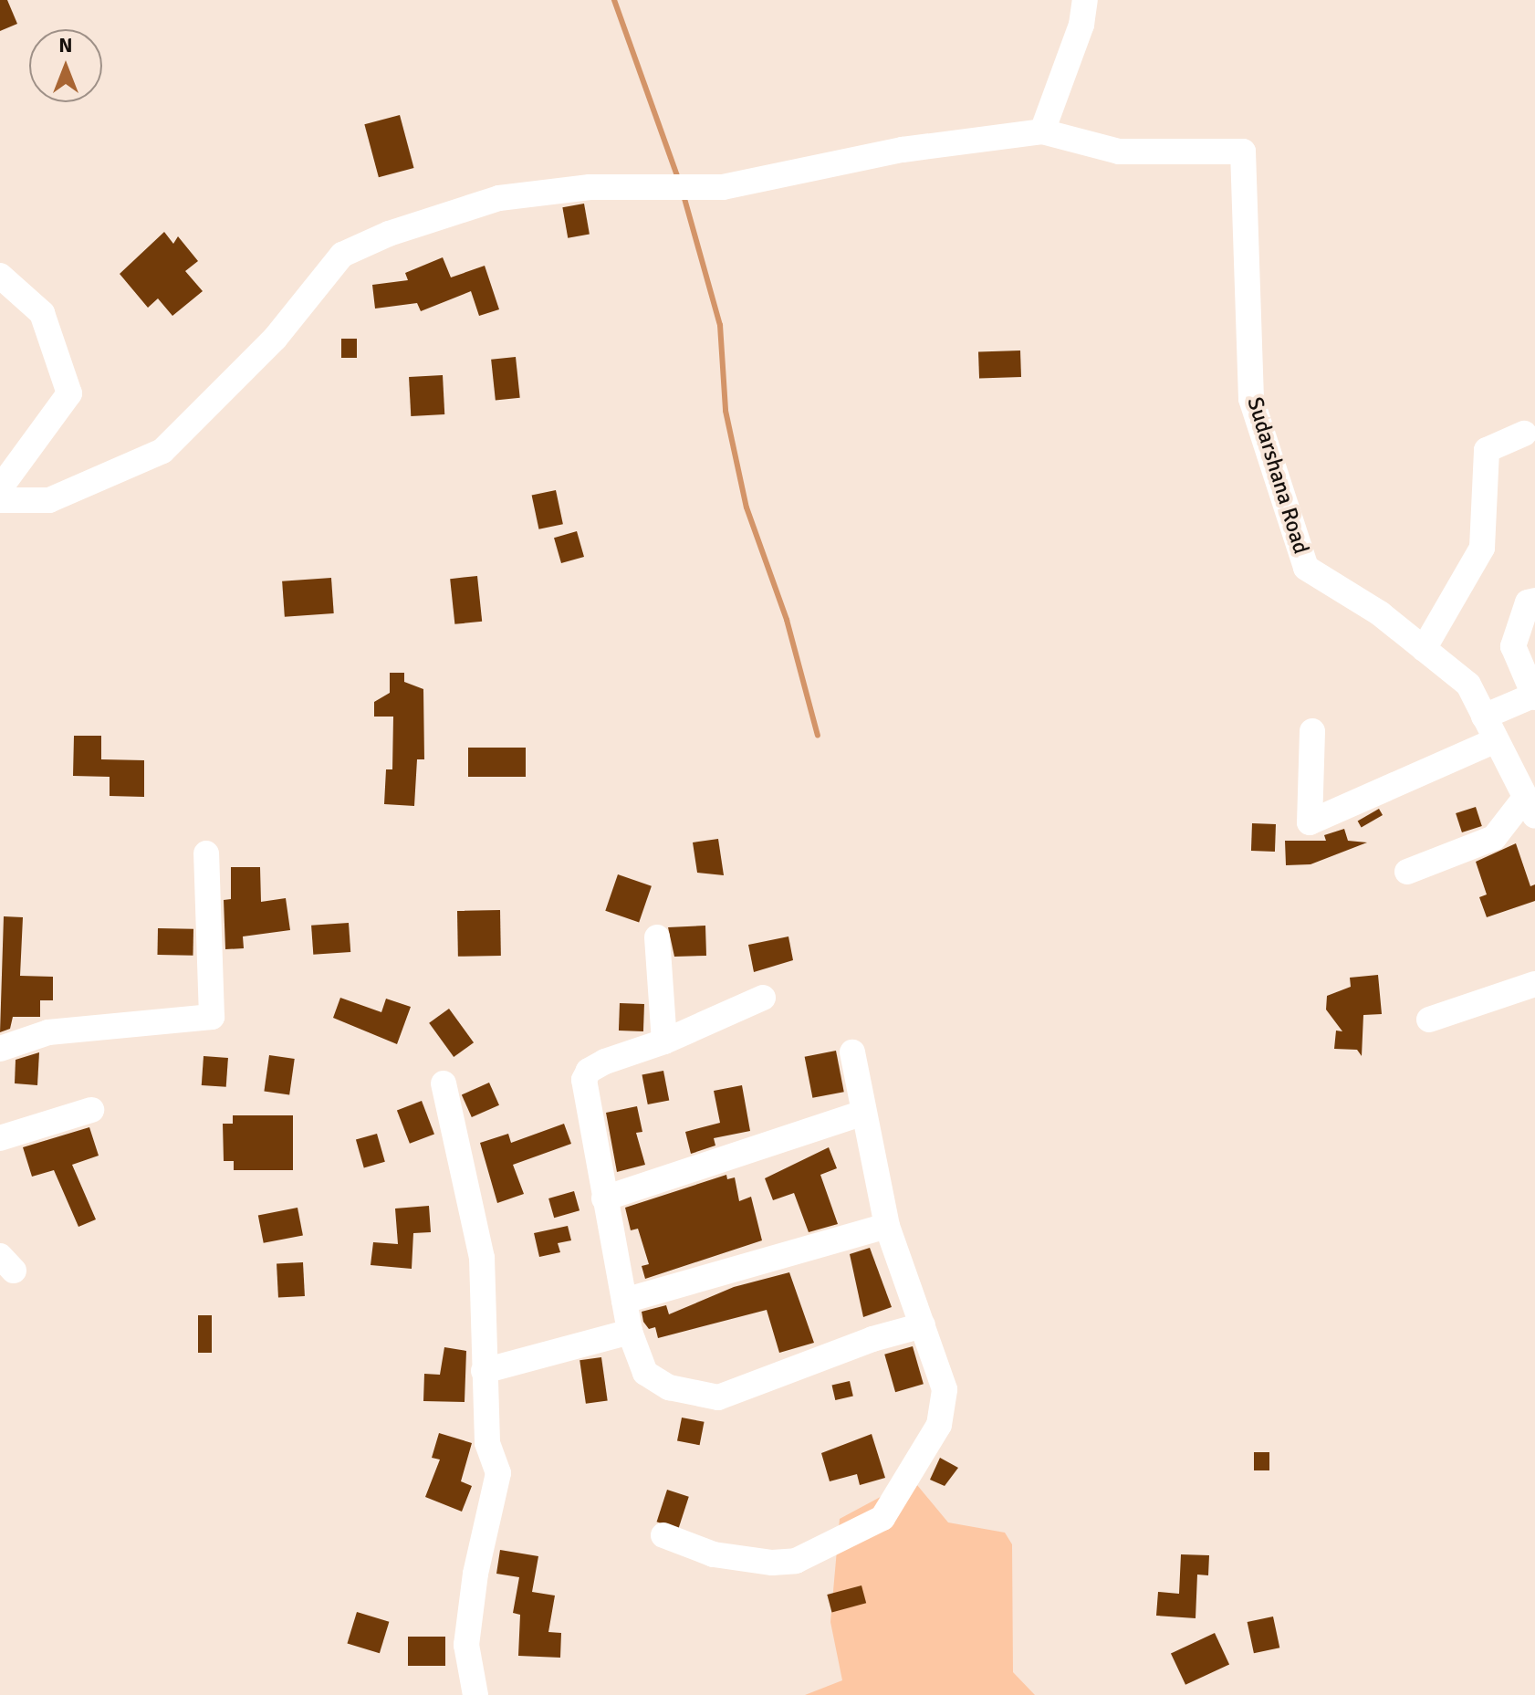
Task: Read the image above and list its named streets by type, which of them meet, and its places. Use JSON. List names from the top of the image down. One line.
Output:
{"streets":{"street":["Sudarshana Road"]},"north":"top"}
